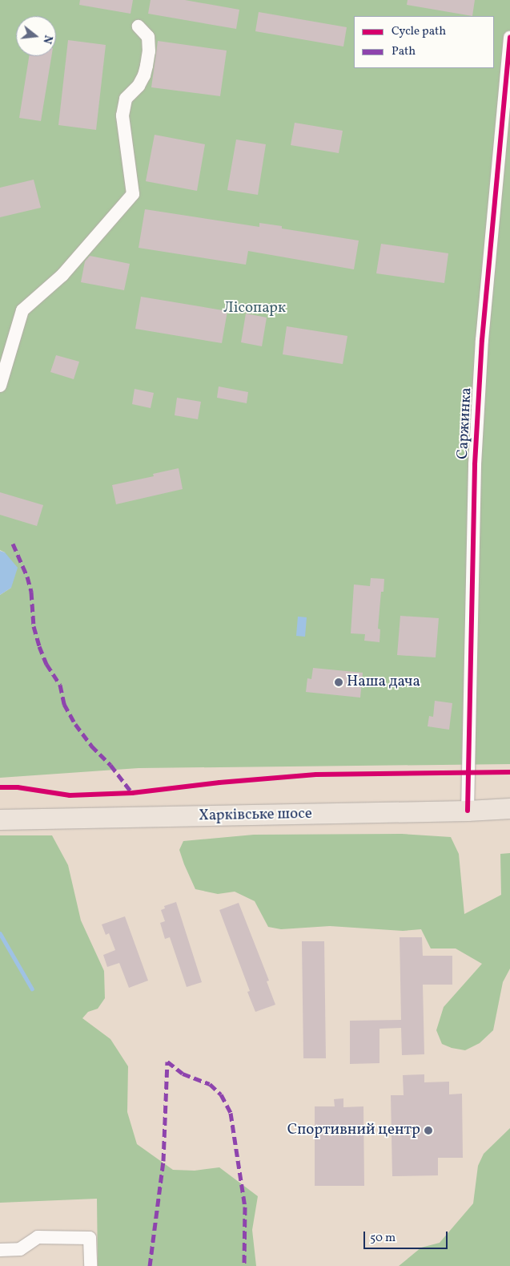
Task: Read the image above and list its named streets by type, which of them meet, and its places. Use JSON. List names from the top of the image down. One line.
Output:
{"streets":{"main road":["Харківське шосе"],"street":["Саржинка"]},"crossings":[["Саржинка","Харківське шосе"]],"parks":["Лісопарк"],"places":["Наша дача","Спортивний центр"],"legend":["Cycle path","Path"],"scale_bar":"50 m","north":"right"}
